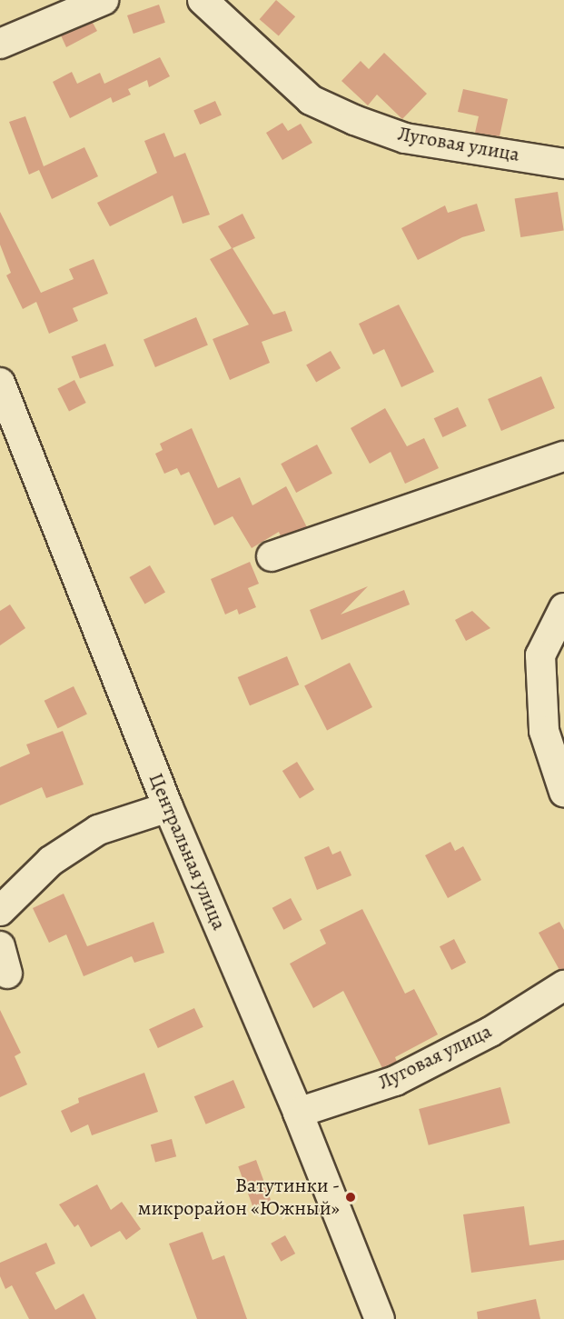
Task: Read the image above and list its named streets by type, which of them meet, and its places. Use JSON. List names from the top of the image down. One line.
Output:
{"streets":{"street":["Луговая улица","Центральная улица"]},"crossings":[["Луговая улица","Центральная улица"]],"places":["Ватутинки - микрорайон «Южный»"]}
